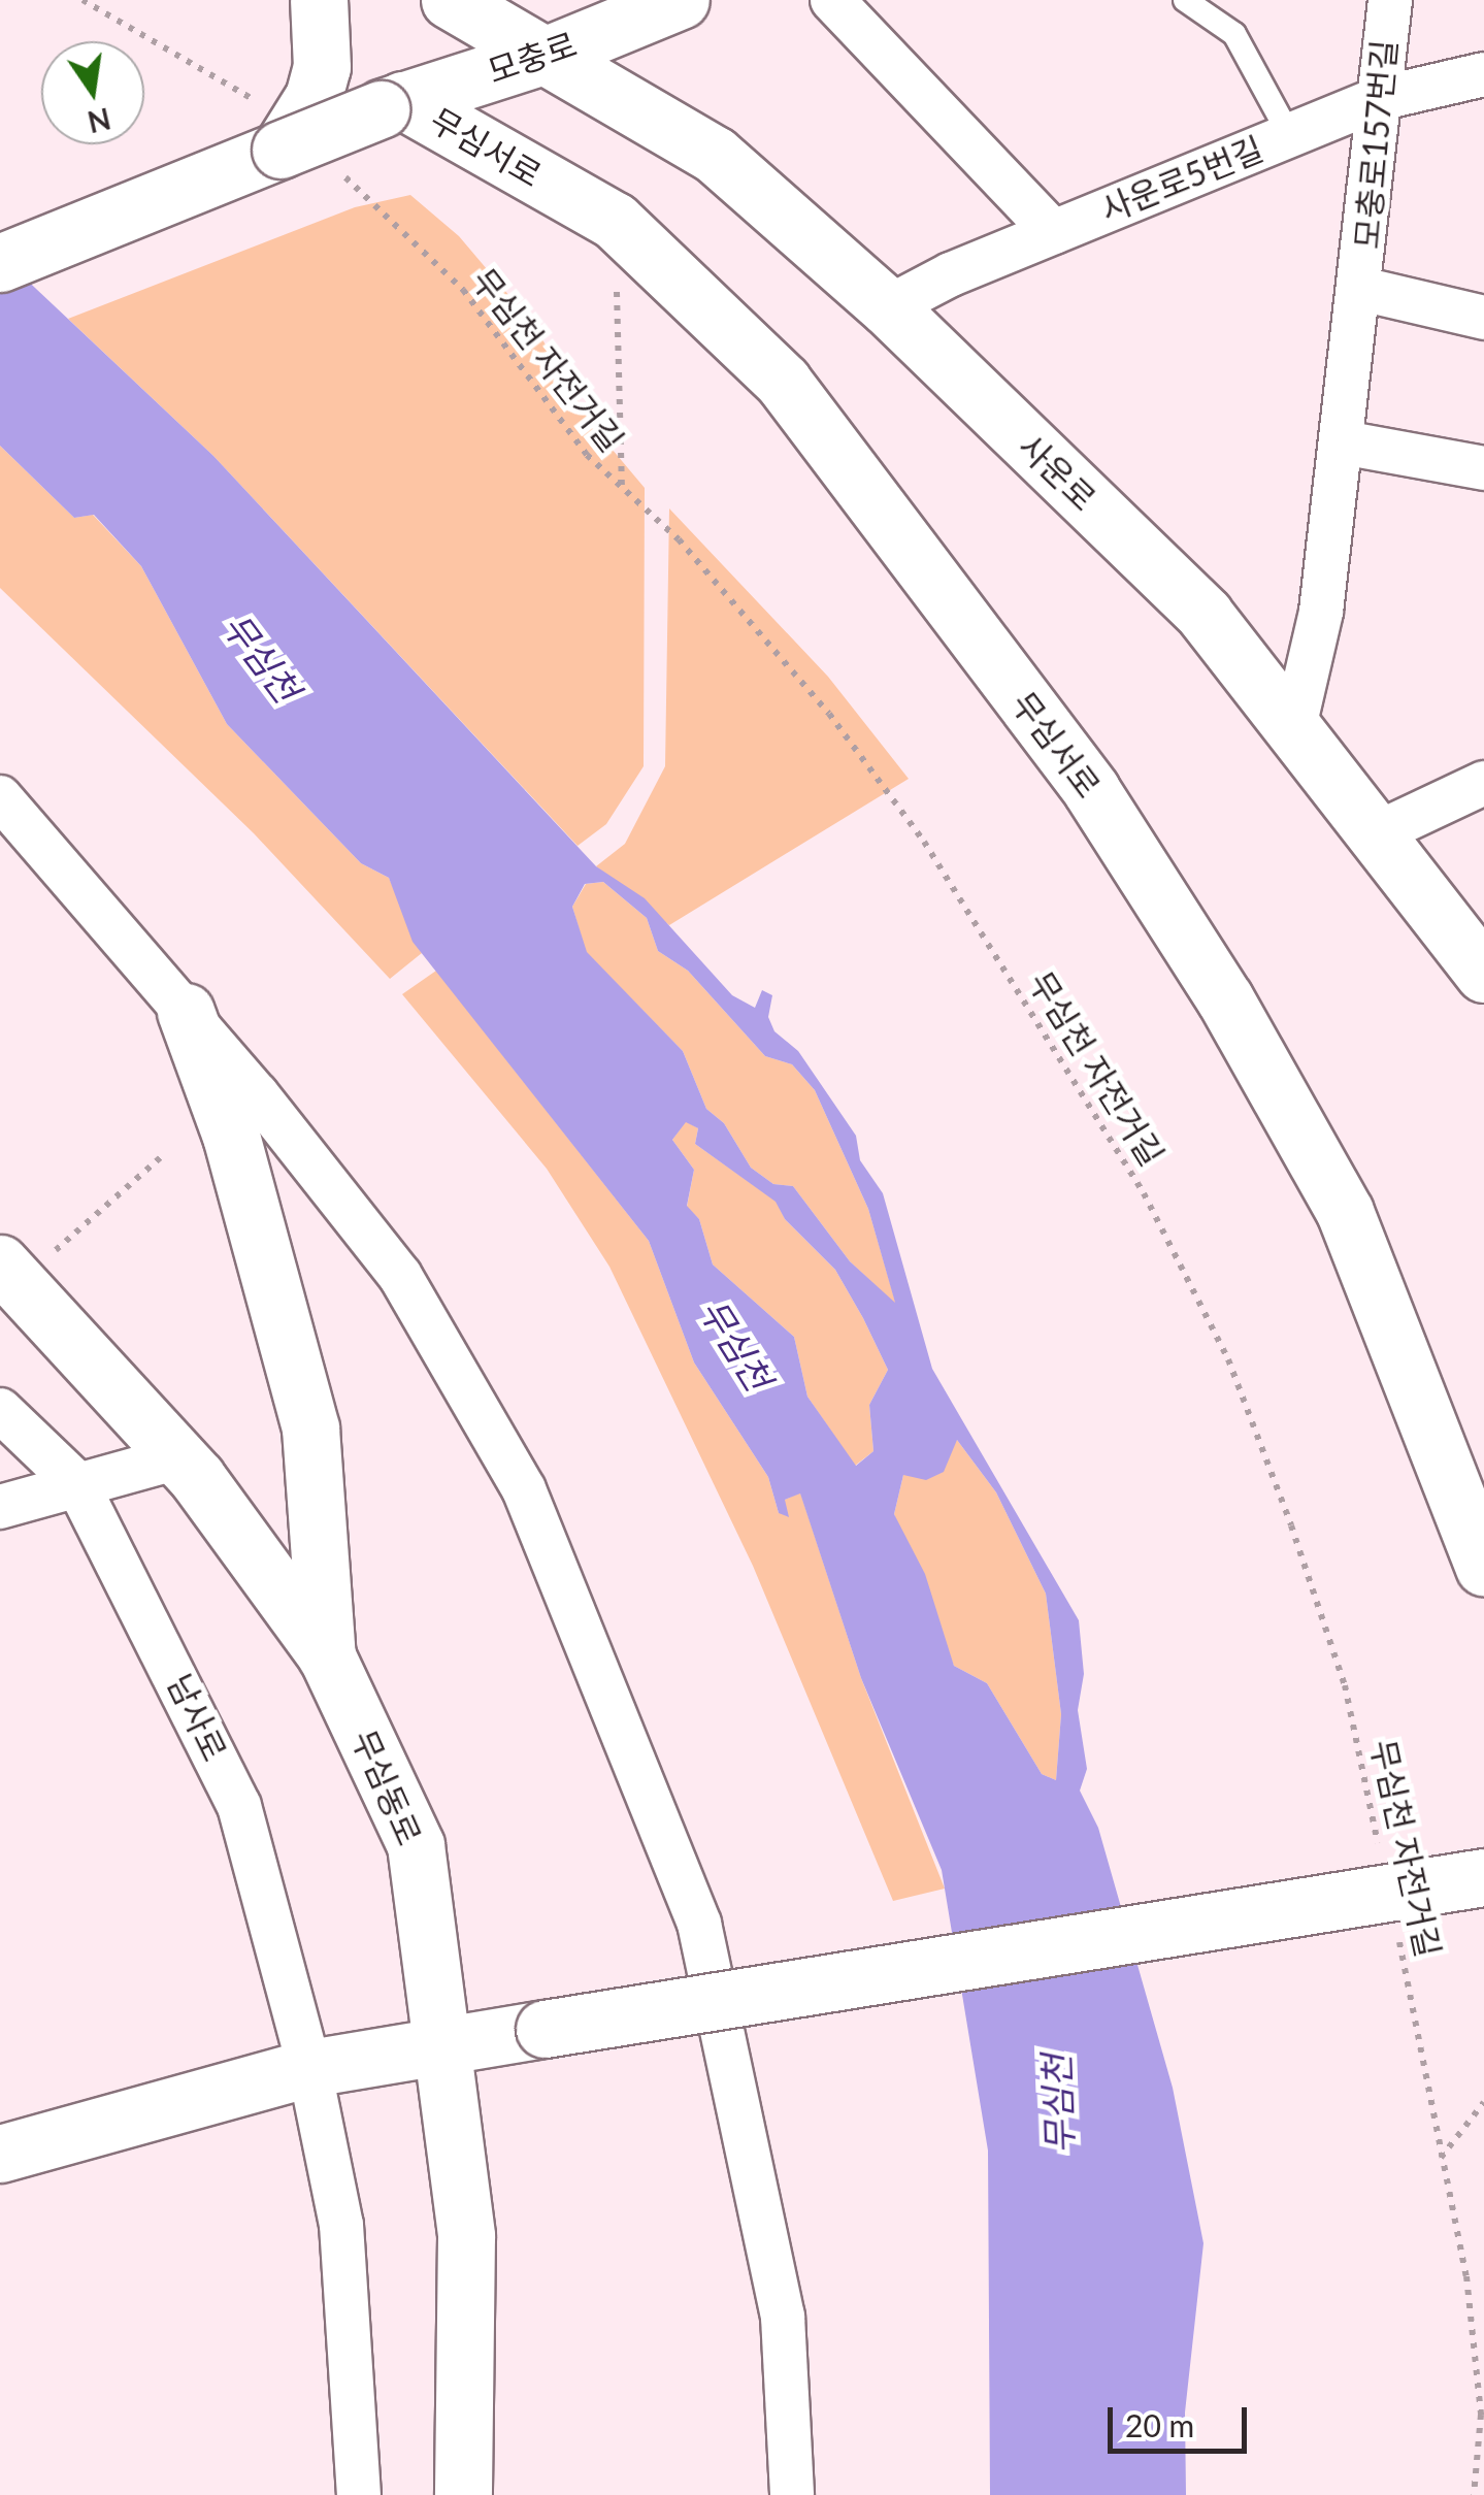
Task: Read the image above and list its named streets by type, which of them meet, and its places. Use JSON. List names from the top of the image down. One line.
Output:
{"streets":{"street":["모충로","모충로157번길","무심서로","사운로5번길","사운로","남사로","무심동로"],"path":["무심천 자전거길"]},"crossings":[["모충로","무심서로"],["모충로","사운로"],["모충로157번길","사운로5번길"],["모충로157번길","사운로"],["사운로5번길","사운로"]],"water":["무심천"],"scale_bar":"20 m","north":"bottom"}
